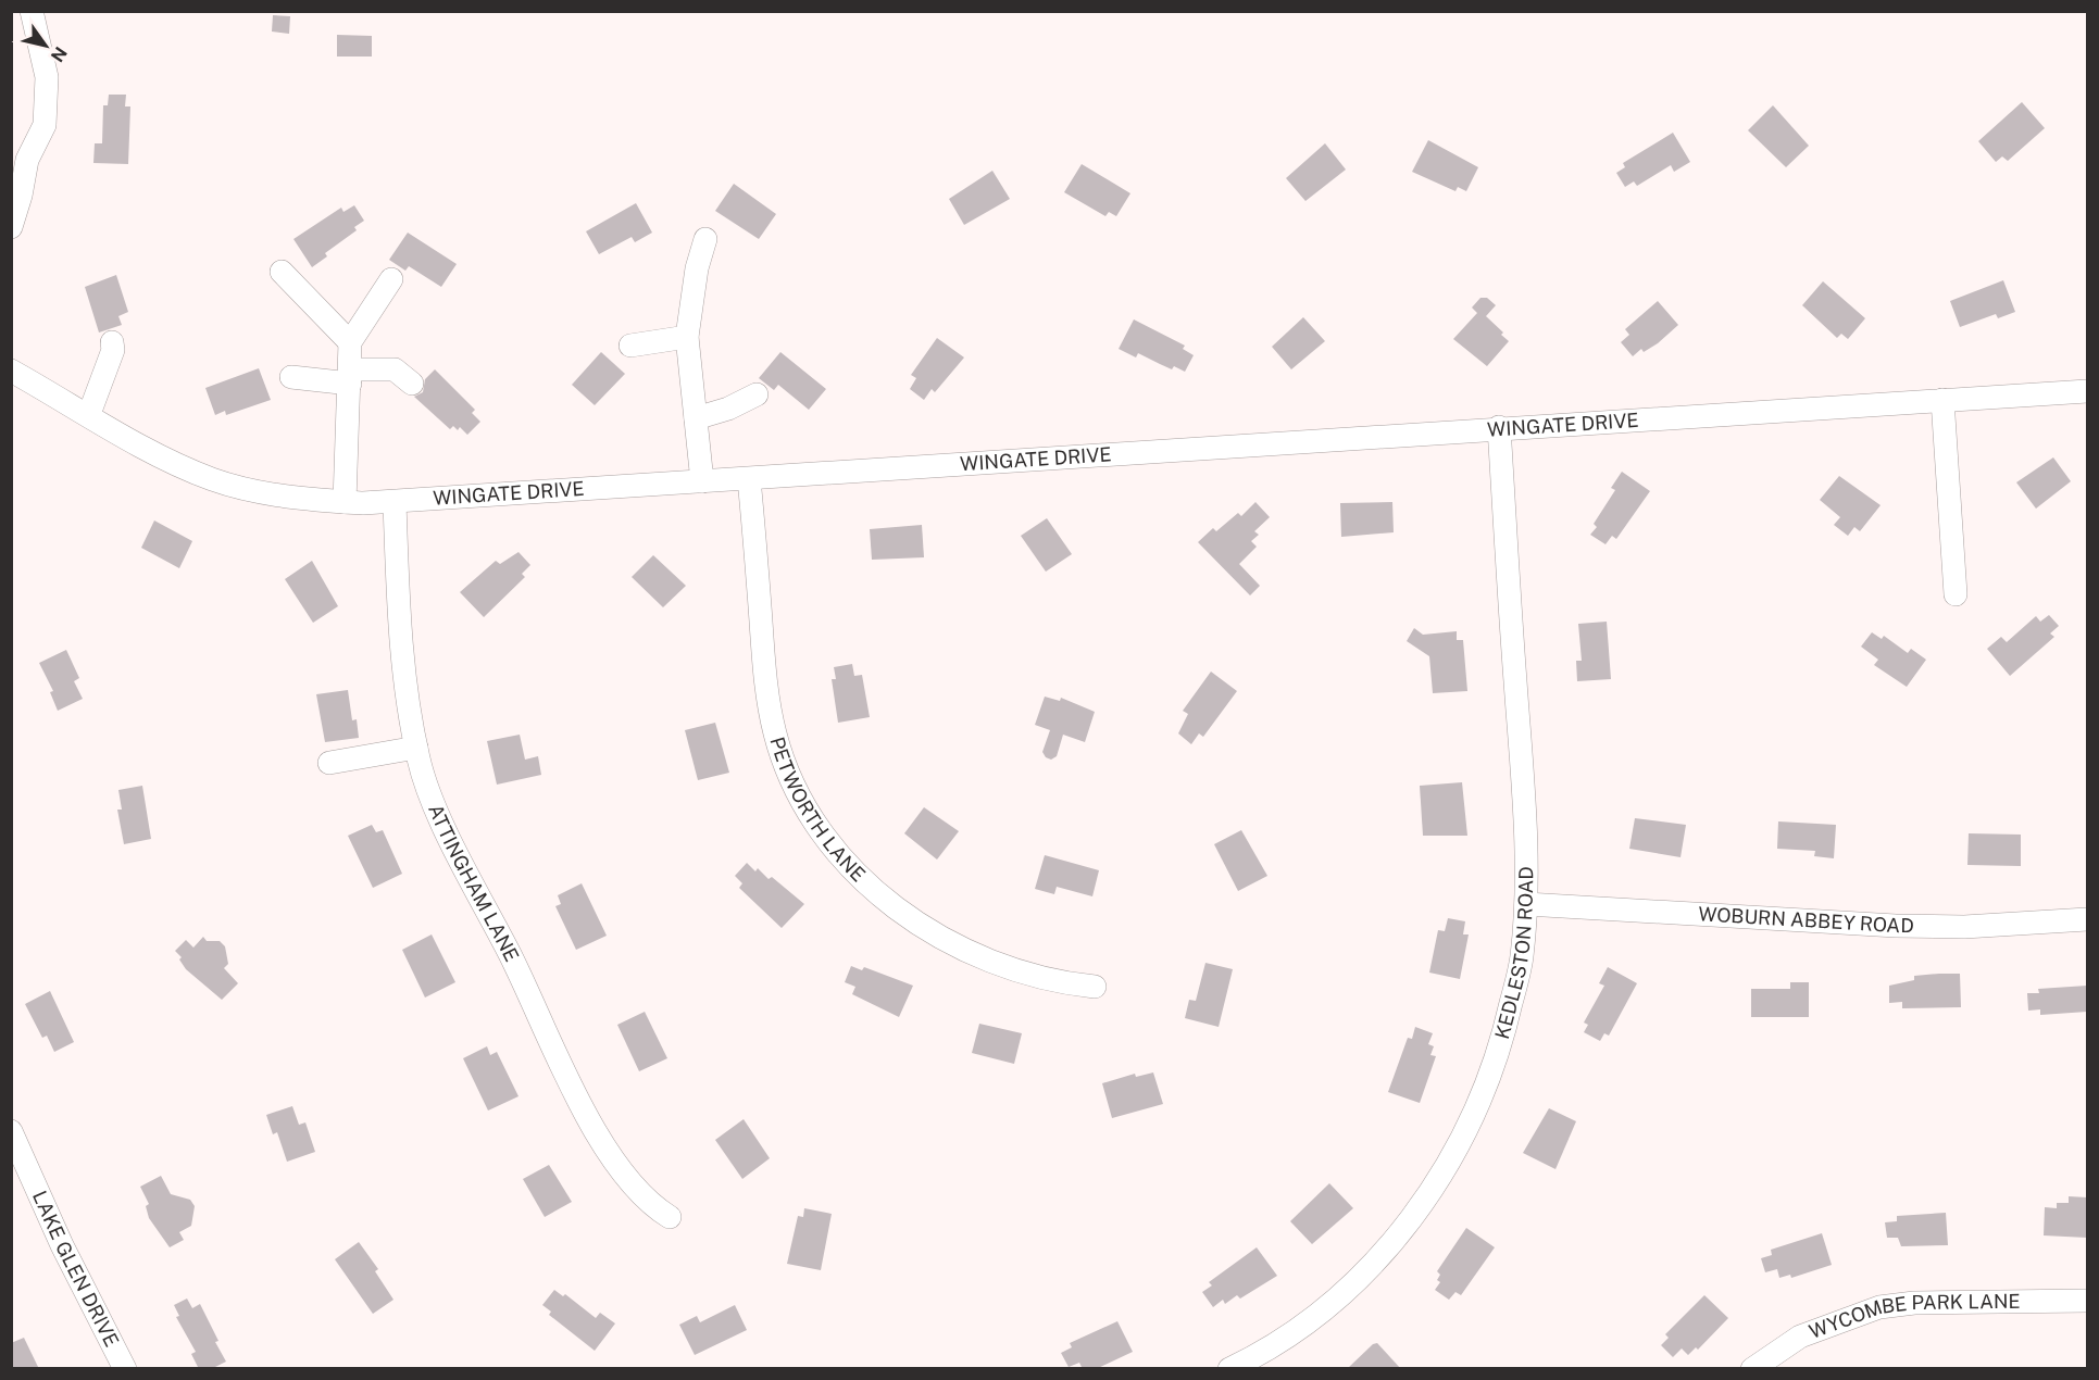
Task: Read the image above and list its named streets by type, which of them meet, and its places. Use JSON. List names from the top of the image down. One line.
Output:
{"streets":{"street":["WINGATE DRIVE","PETWORTH LANE","ATTINGHAM LANE","WOBURN ABBEY ROAD","KEDLESTON ROAD","LAKE GLEN DRIVE","WYCOMBE PARK LANE"]},"crossings":[["WINGATE DRIVE","PETWORTH LANE"],["WINGATE DRIVE","ATTINGHAM LANE"],["WINGATE DRIVE","KEDLESTON ROAD"],["WOBURN ABBEY ROAD","KEDLESTON ROAD"]],"north":"bottom right"}
